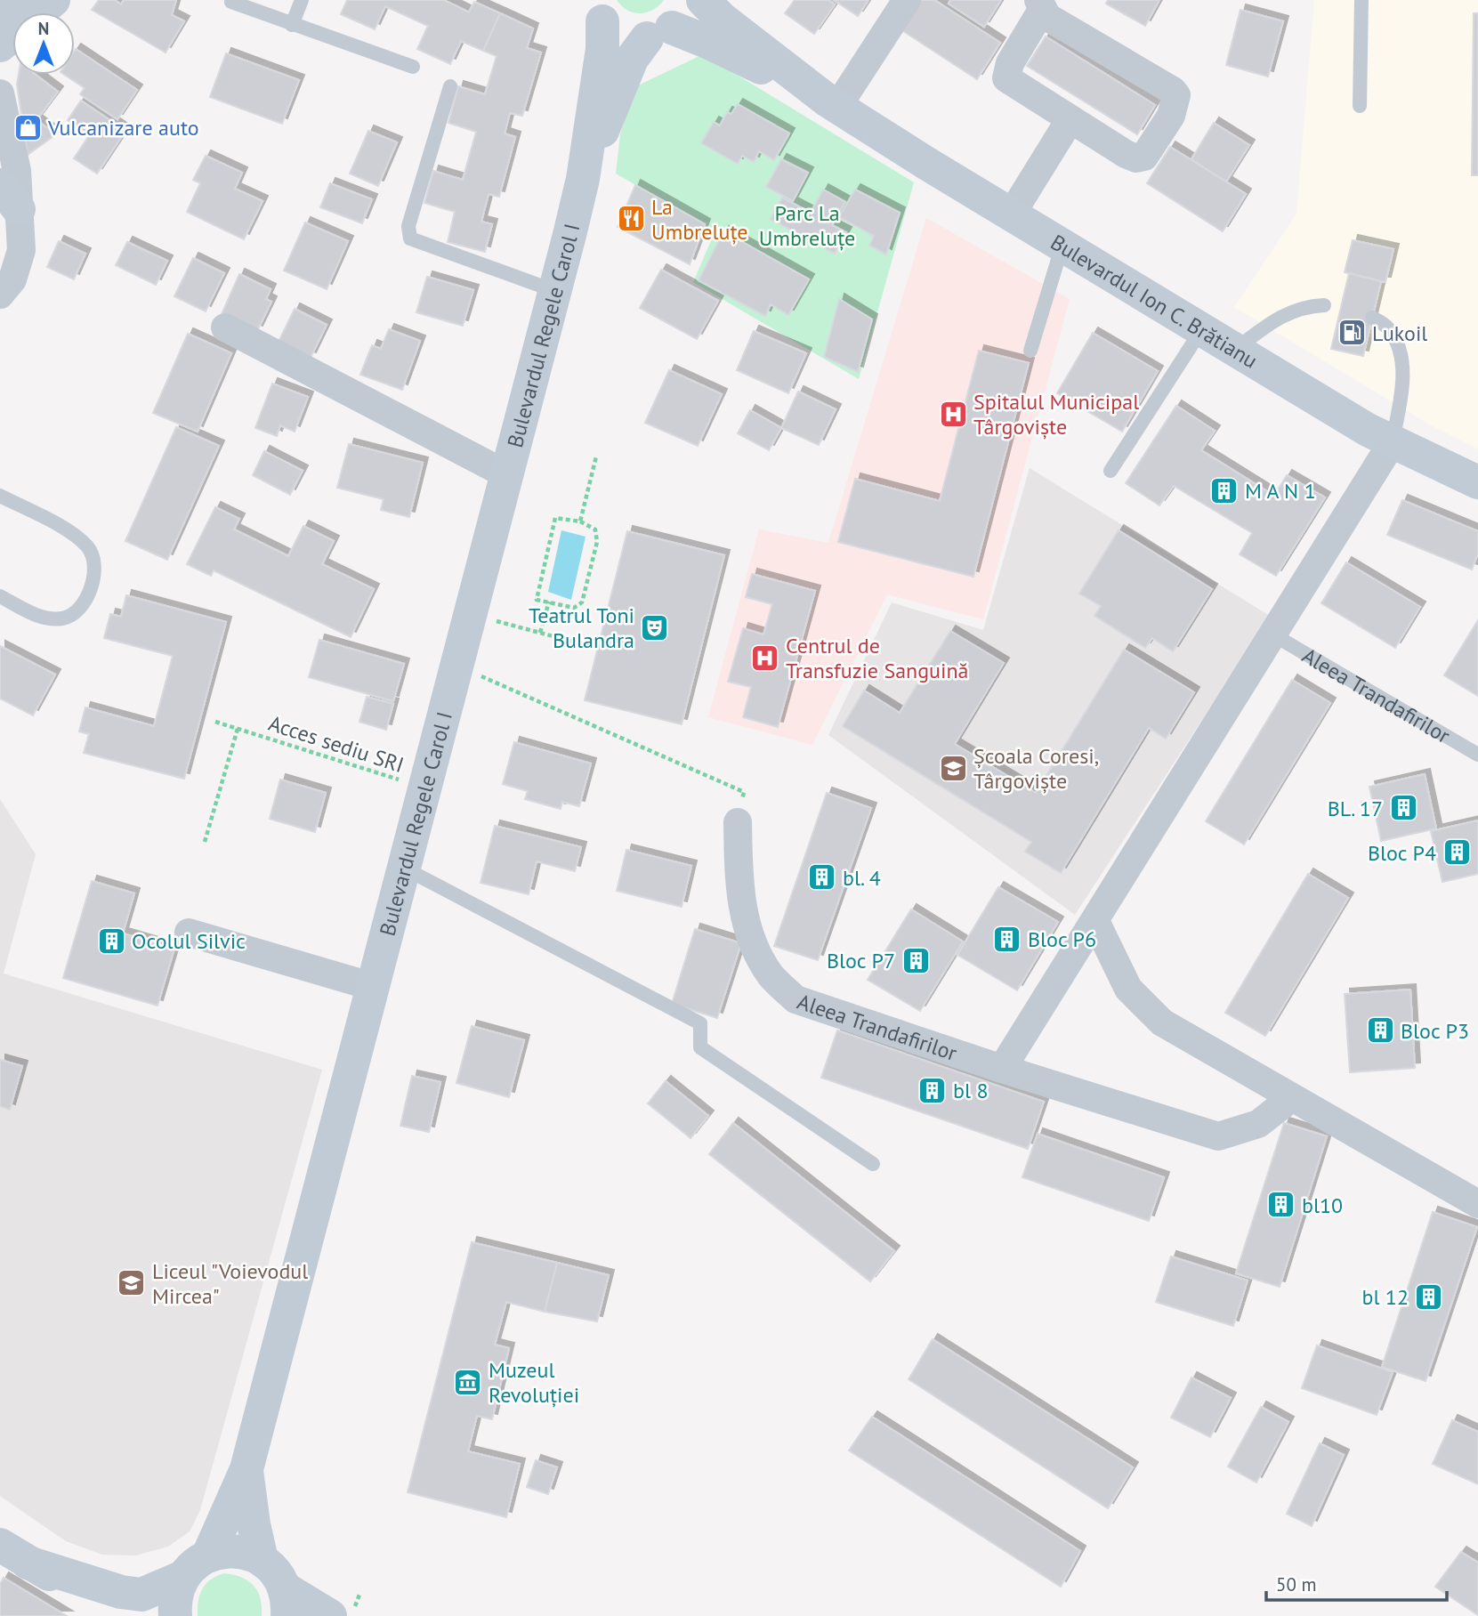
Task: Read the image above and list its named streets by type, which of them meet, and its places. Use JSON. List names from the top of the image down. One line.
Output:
{"streets":{"main road":["Bulevardul Ion C. Brătianu","Bulevardul Regele Carol I"],"street":["Aleea Trandafirilor"],"path":["Acces sediu SRI"]},"crossings":[["Bulevardul Ion C. Brătianu","Bulevardul Regele Carol I"],["Bulevardul Regele Carol I","Acces sediu SRI"]],"parks":["Parc La Umbreluțe"],"places":{"shop":["Vulcanizare auto"],"restaurant":["La Umbreluțe"],"fuel station":["Lukoil"],"hospital":["Spitalul Municipal Târgoviște","Centrul de Transfuzie Sanguină"],"building":["M A N 1","BL. 17","Bloc P4","bl. 4","Bloc P6","Ocolul Silvic","Bloc P7","Bloc P3","bl 8","bl10","bl 12"],"theatre":["Teatrul Toni Bulandra"],"school or university":["Școala Coresi, Târgoviște","Liceul \"Voievodul Mircea\""],"museum":["Muzeul Revoluției"]},"scale_bar":"50 m","north":"top"}
